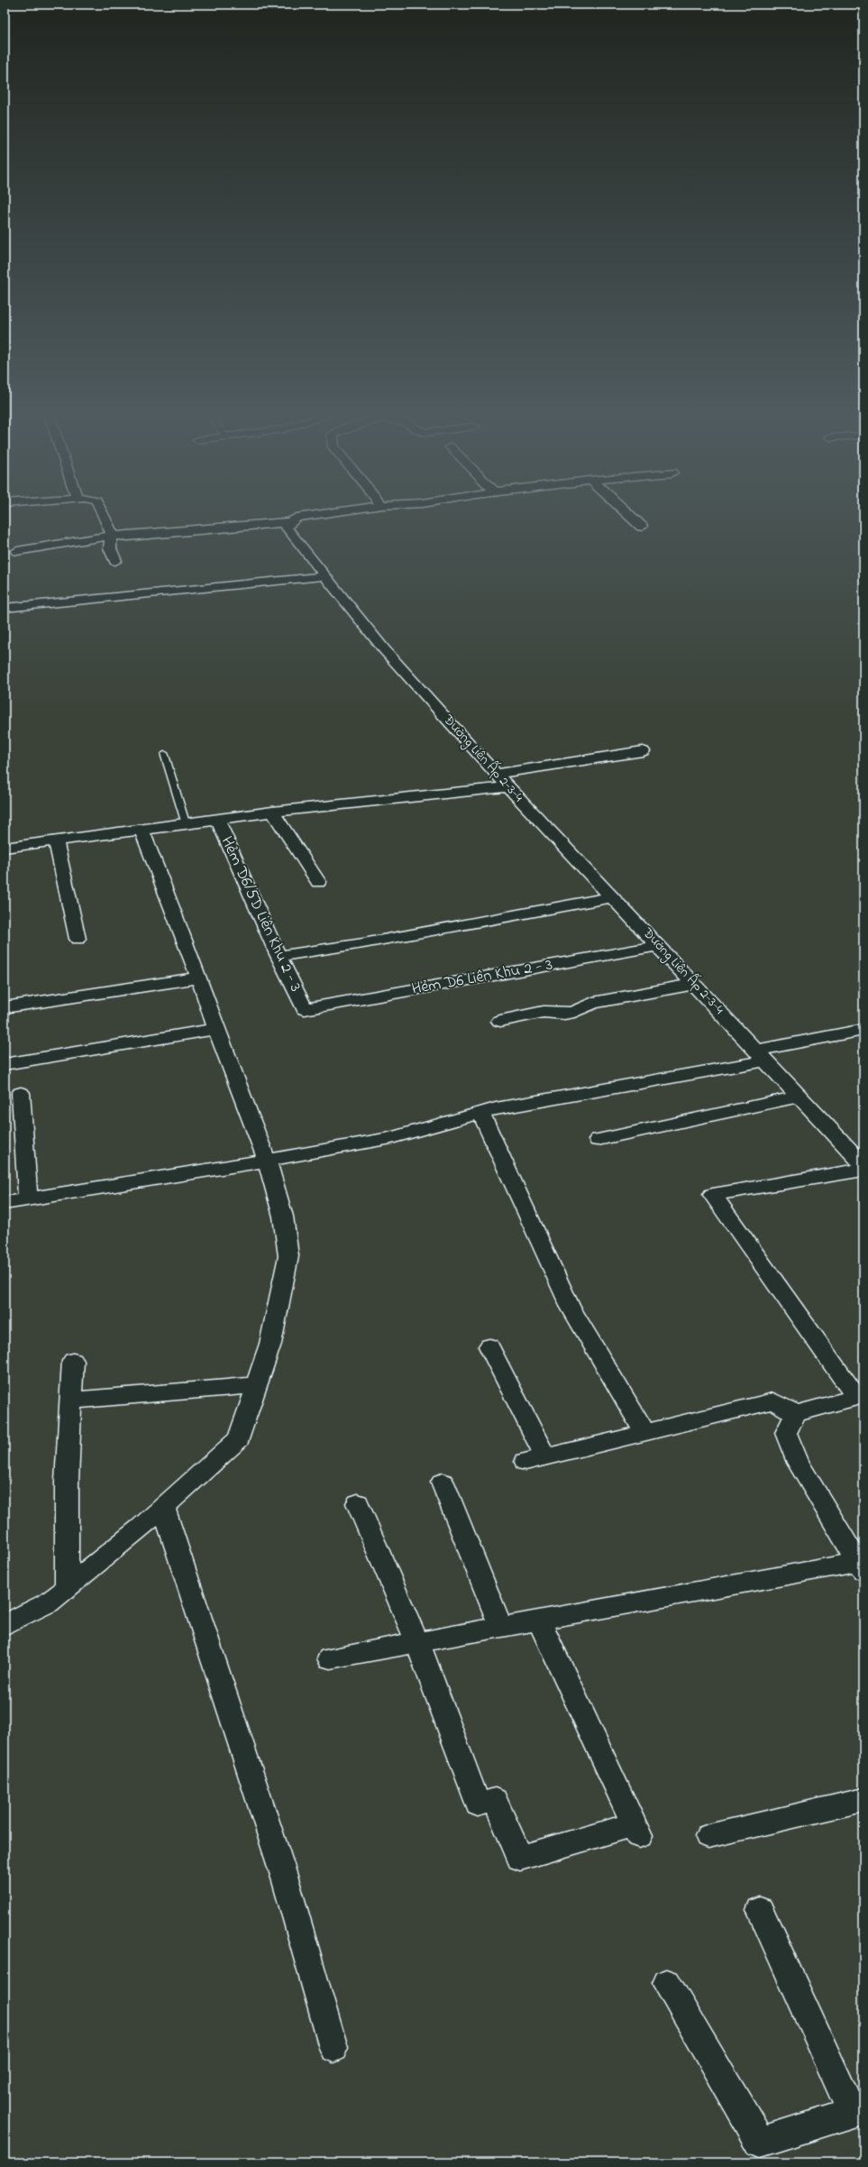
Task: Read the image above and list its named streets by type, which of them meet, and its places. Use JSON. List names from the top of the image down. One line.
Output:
{"streets":{"street":["Đường Liên Ấp 2-3-4","Hẻm D6/5D Liên Khu 2 - 3","Hẻm D6 Liên Khu 2 - 3"]},"crossings":[["Đường Liên Ấp 2-3-4","Hẻm D6 Liên Khu 2 - 3"],["Hẻm D6/5D Liên Khu 2 - 3","Hẻm D6 Liên Khu 2 - 3"]]}
